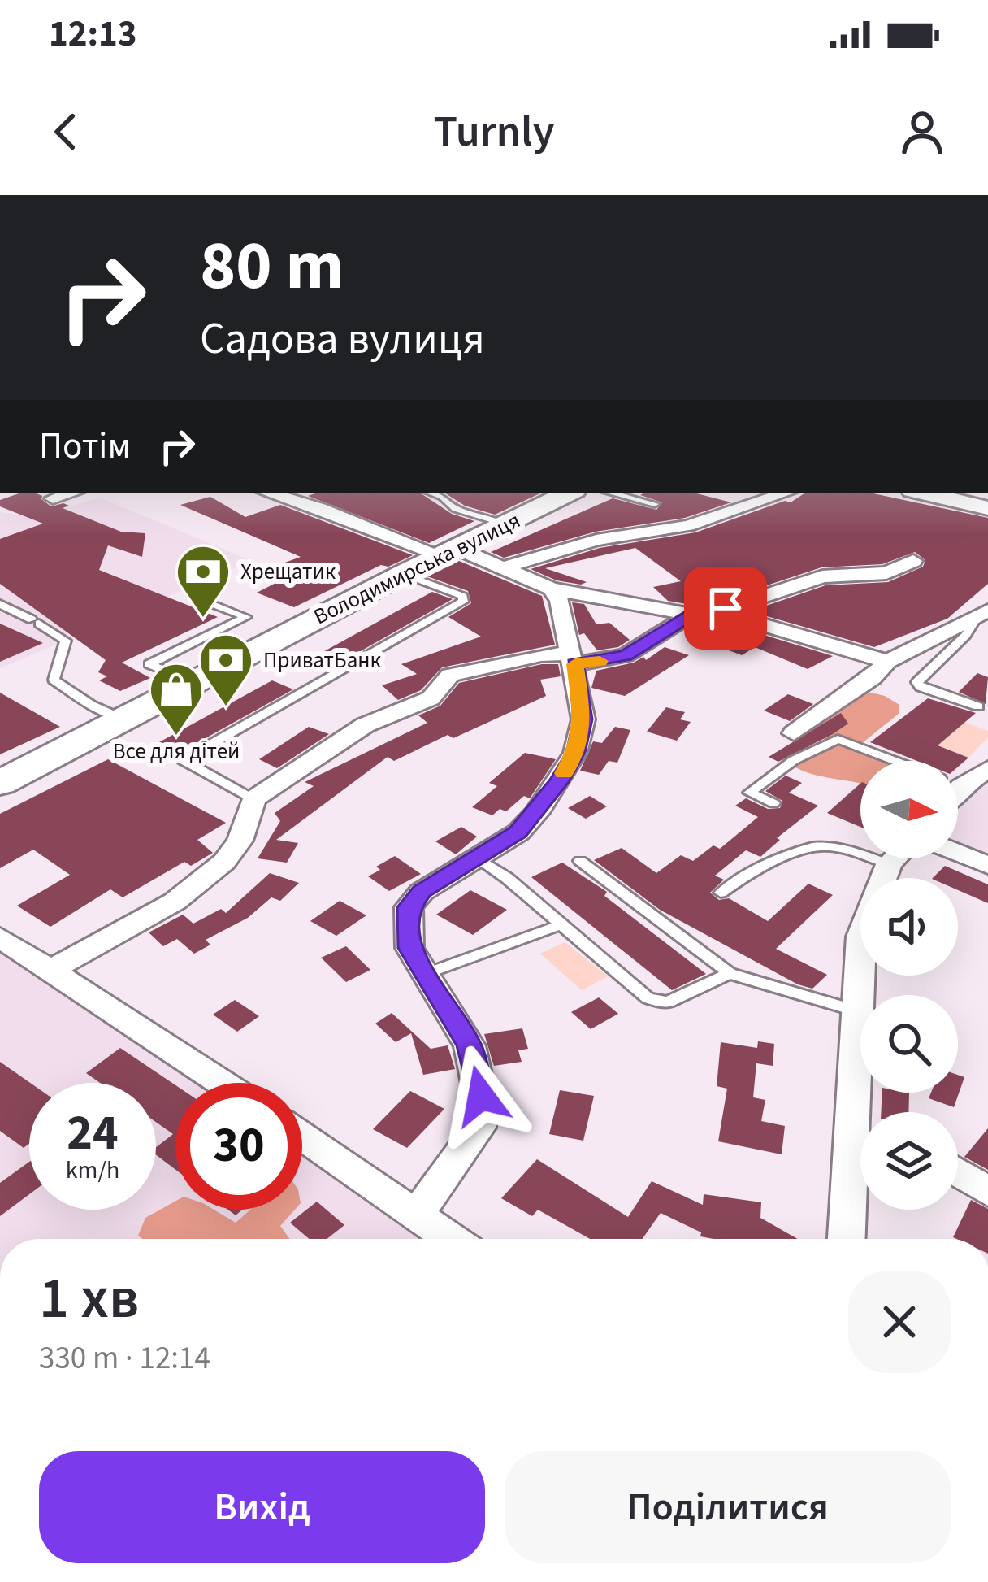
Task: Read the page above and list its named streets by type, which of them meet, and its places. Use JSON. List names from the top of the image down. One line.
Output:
{"streets":{"main road":["Володимирська вулиця"]},"places":{"bank":["Хрещатик","ПриватБанк"],"shop":["Все для дітей"]},"north":"right","page":{"status":"12:13","header":"Turnly","turn":["80 m","Садова вулиця"],"then":"Потім","speed":"24 km/h","limit":"30","heading":["1 хв","330 m · 12:14"],"buttons":["Вихід","Поділитися"]}}
